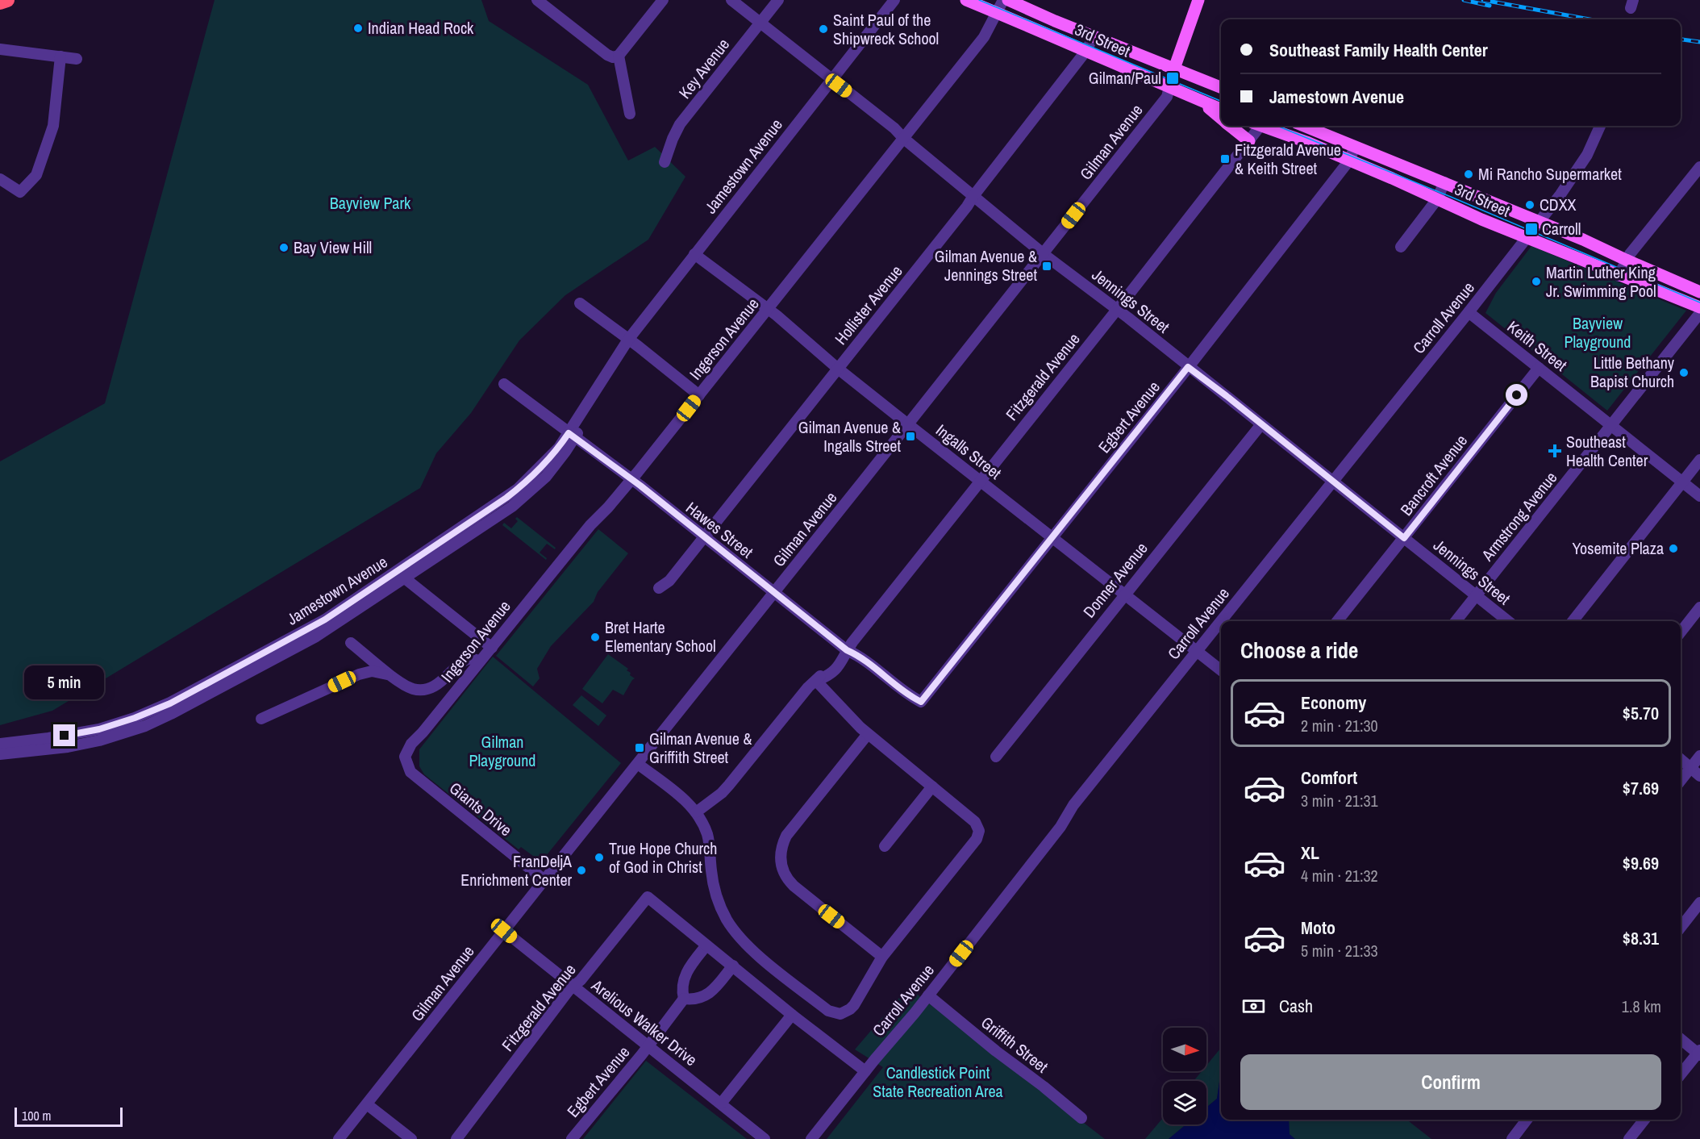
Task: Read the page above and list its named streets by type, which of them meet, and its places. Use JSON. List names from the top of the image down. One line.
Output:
{"streets":{"main road":["3rd Street"],"street":["Key Avenue","Gilman Avenue","Jamestown Avenue","Jennings Street","Hollister Avenue","Carroll Avenue","Ingerson Avenue","Keith Street","Fitzgerald Avenue","Egbert Avenue","Ingalls Street","Bancroft Avenue","Armstrong Avenue","Hawes Street","Donner Avenue","Giants Drive","Arelious Walker Drive","Griffith Street"]},"crossings":[["3rd Street","Gilman Avenue"],["3rd Street","Hollister Avenue"],["3rd Street","Carroll Avenue"],["3rd Street","Ingerson Avenue"],["3rd Street","Egbert Avenue"],["Key Avenue","Jennings Street"],["Gilman Avenue","Jennings Street"],["Gilman Avenue","Ingalls Street"],["Gilman Avenue","Hawes Street"],["Gilman Avenue","Giants Drive"],["Gilman Avenue","Arelious Walker Drive"],["Jamestown Avenue","Jennings Street"],["Jamestown Avenue","Ingalls Street"],["Jamestown Avenue","Hawes Street"],["Jennings Street","Hollister Avenue"],["Jennings Street","Carroll Avenue"],["Jennings Street","Ingerson Avenue"],["Jennings Street","Fitzgerald Avenue"],["Jennings Street","Egbert Avenue"],["Jennings Street","Bancroft Avenue"],["Jennings Street","Armstrong Avenue"],["Jennings Street","Donner Avenue"],["Hollister Avenue","Ingalls Street"],["Hollister Avenue","Hawes Street"],["Carroll Avenue","Keith Street"],["Carroll Avenue","Ingalls Street"],["Carroll Avenue","Griffith Street"],["Ingerson Avenue","Ingalls Street"],["Ingerson Avenue","Hawes Street"],["Ingerson Avenue","Giants Drive"],["Keith Street","Bancroft Avenue"],["Keith Street","Armstrong Avenue"],["Fitzgerald Avenue","Ingalls Street"],["Fitzgerald Avenue","Hawes Street"],["Fitzgerald Avenue","Arelious Walker Drive"],["Egbert Avenue","Ingalls Street"],["Egbert Avenue","Hawes Street"],["Egbert Avenue","Arelious Walker Drive"],["Ingalls Street","Donner Avenue"]],"parks":["Bayview Park","Bayview Playground","Gilman Playground","Candlestick Point State Recreation Area"],"places":{"other":["Indian Head Rock","Saint Paul of the Shipwreck School","Mi Rancho Supermarket","CDXX","Bay View Hill","Martin Luther King Jr. Swimming Pool","Little Bethany Bapist Church","Yosemite Plaza","Bret Harte Elementary School","True Hope Church of God in Christ","FranDeljA Enrichment Center"],"transit":["Gilman/Paul","Fitzgerald Avenue & Keith Street","Carroll","Gilman Avenue & Jennings Street","Gilman Avenue & Ingalls Street","Gilman Avenue & Griffith Street"],"health":["Southeast Health Center"]},"scale_bar":"100 m","north":"right","page":{"banner":["Southeast Family Health Center","Jamestown Avenue"],"heading":"Choose a ride","bubble":"5 min","list":[{"name":"Economy","note":"2 min · 21:30","value":"$5.70"},{"name":"Comfort","note":"3 min · 21:31","value":"$7.69"},{"name":"XL","note":"4 min · 21:32","value":"$9.69"},{"name":"Moto","note":"5 min · 21:33","value":"$8.31"}],"pay":["Cash","1.8 km"],"buttons":"Confirm","scale":"100 m"}}
